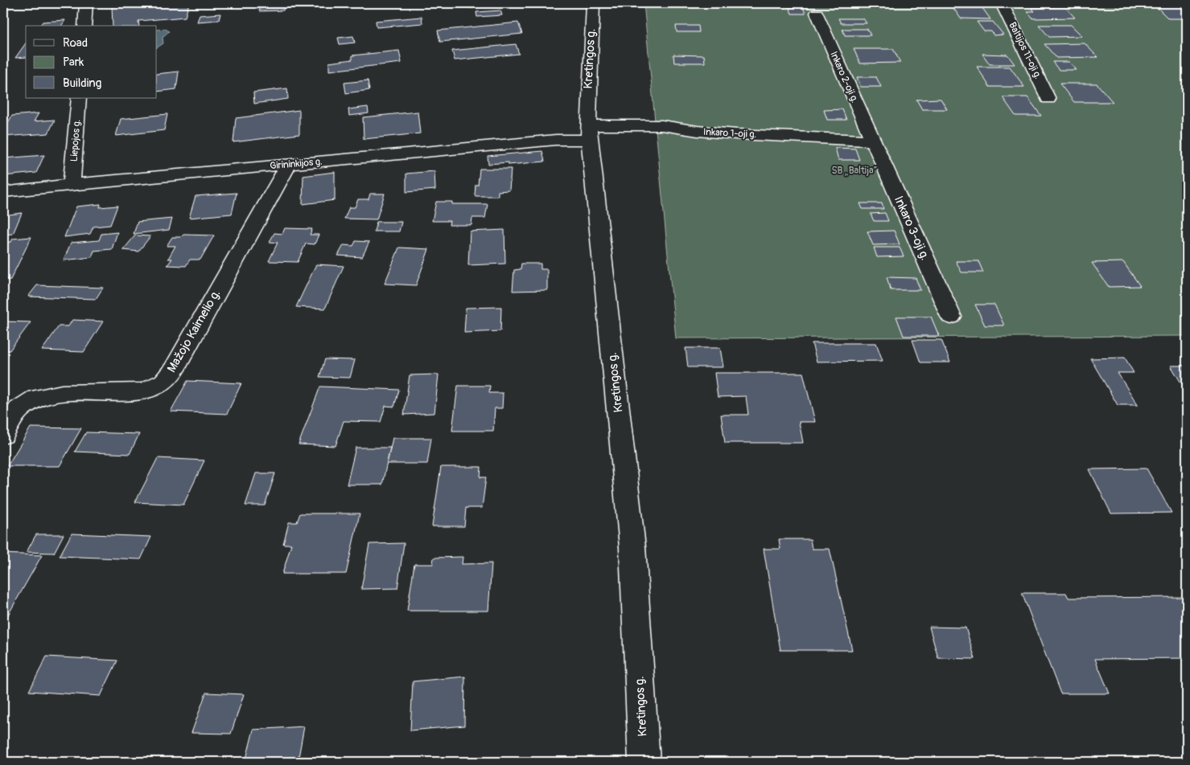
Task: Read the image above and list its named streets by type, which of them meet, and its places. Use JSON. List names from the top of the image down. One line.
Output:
{"streets":{"street":["Baltijos 11-oji g.","Kretingos g.","Inkaro 2-oji g.","Inkaro 1-oji g.","Liepojos g.","Girininkijos g.","Inkaro 3-oji g.","Mažojo Kaimelio g."]},"crossings":[["Kretingos g.","Inkaro 1-oji g."],["Kretingos g.","Girininkijos g."],["Inkaro 2-oji g.","Inkaro 1-oji g."],["Inkaro 2-oji g.","Inkaro 3-oji g."],["Inkaro 1-oji g.","Girininkijos g."],["Inkaro 1-oji g.","Inkaro 3-oji g."],["Liepojos g.","Girininkijos g."],["Girininkijos g.","Mažojo Kaimelio g."]],"parks":["SB „Baltija“"],"legend":["Road","Park","Building"]}
